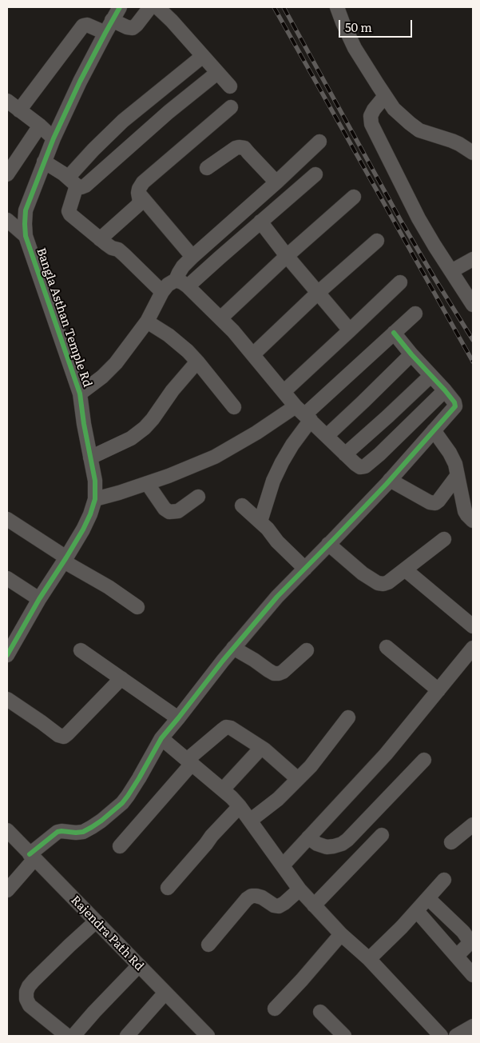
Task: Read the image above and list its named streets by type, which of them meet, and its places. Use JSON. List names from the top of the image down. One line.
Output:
{"streets":{"street":["Bangla Asthan Temple Rd","Rajendra Path Rd"]},"scale_bar":"50 m"}
